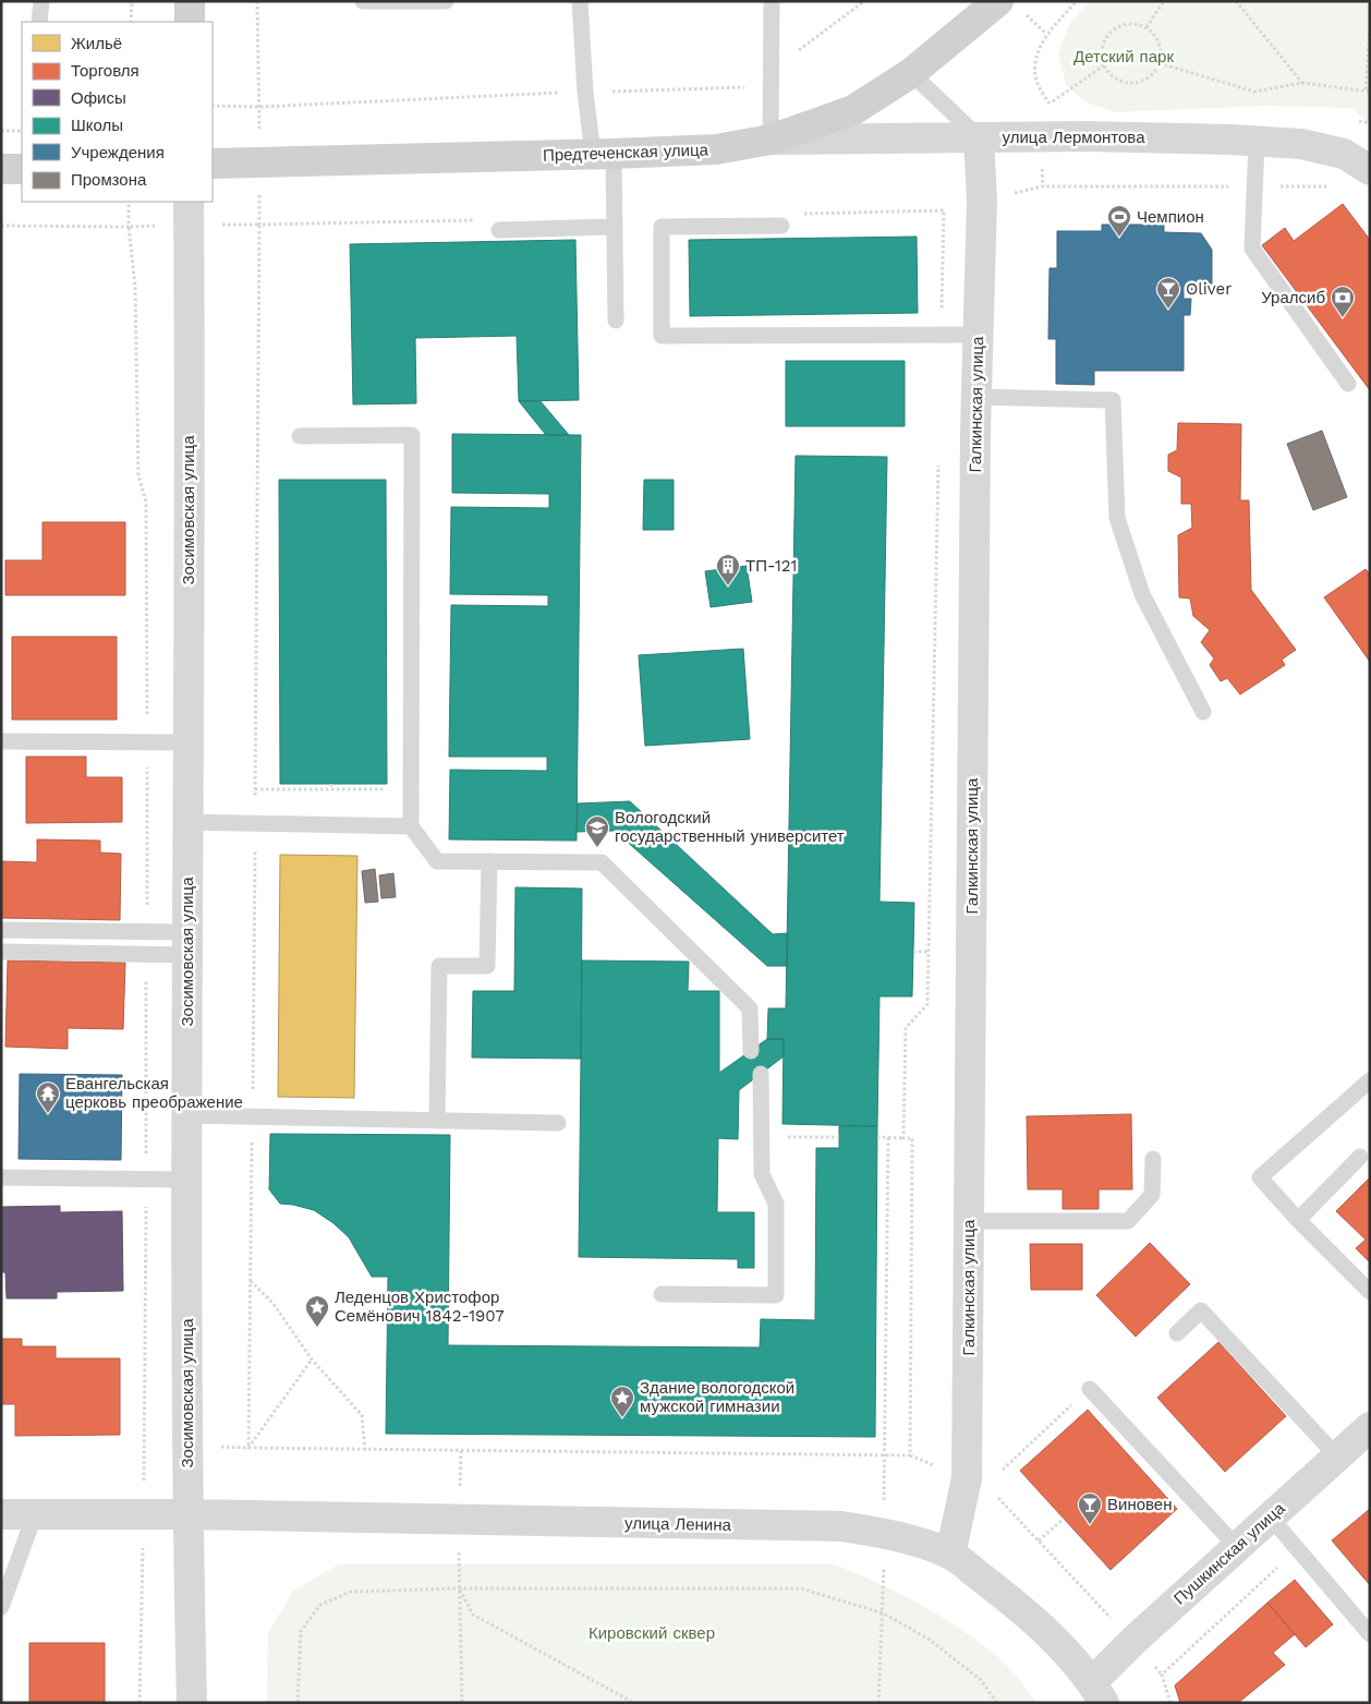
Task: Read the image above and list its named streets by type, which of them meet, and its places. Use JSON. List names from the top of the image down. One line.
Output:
{"streets":{"street":["улица Лермонтова","Предтеченская улица","Галкинская улица","Зосимовская улица","улица Ленина","Пушкинская улица"]},"crossings":[["улица Лермонтова","Предтеченская улица"],["улица Лермонтова","Галкинская улица"],["Галкинская улица","улица Ленина"],["Зосимовская улица","улица Ленина"],["улица Ленина","Пушкинская улица"]],"parks":["Детский парк","Кировский сквер"],"places":{"sports":["Чемпион"],"bar":["Oliver","Виновен"],"bank":["Уралсиб"],"building":["ТП-121"],"school or university":["Вологодский государственный университет"],"temple":["Евангельская церковь преображение"],"place":["Леденцов Христофор Семёнович 1842-1907","Здание вологодской мужской гимназии"]},"legend":["Жильё","Торговля","Офисы","Школы","Учреждения","Промзона"]}
